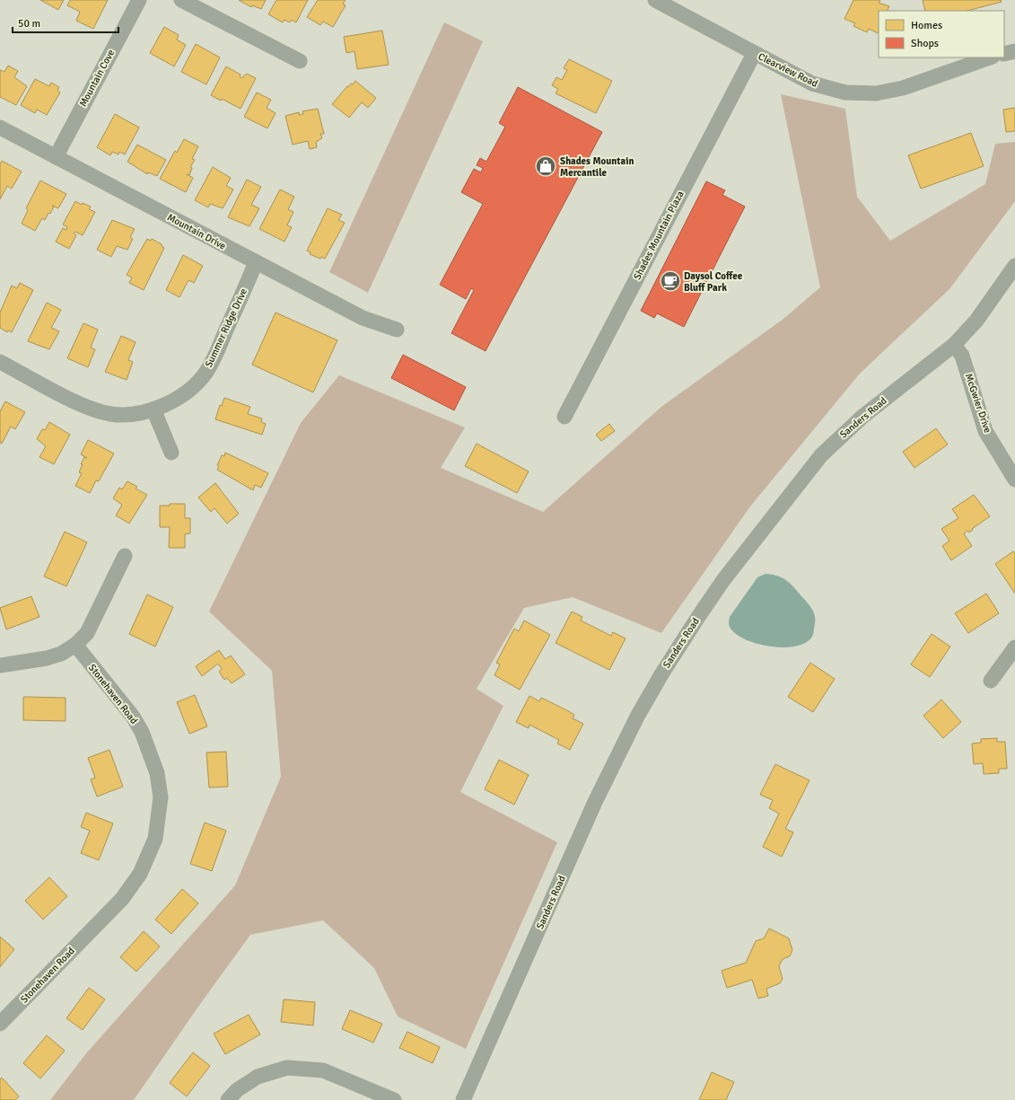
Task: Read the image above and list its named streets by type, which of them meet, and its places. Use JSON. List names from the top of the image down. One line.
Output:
{"streets":{"street":["Clearview Road","Mountain Cove","Mountain Drive","Shades Mountain Plaza","Summer Ridge Drive","McGwier Drive","Sanders Road","Stonehaven Road"]},"crossings":[["Clearview Road","Shades Mountain Plaza"],["Mountain Cove","Mountain Drive"],["Mountain Drive","Summer Ridge Drive"],["McGwier Drive","Sanders Road"]],"places":{"shop":["Shades Mountain Mercantile"],"cafe":["Daysol Coffee Bluff Park"]},"legend":["Homes","Shops"],"scale_bar":"50 m"}
